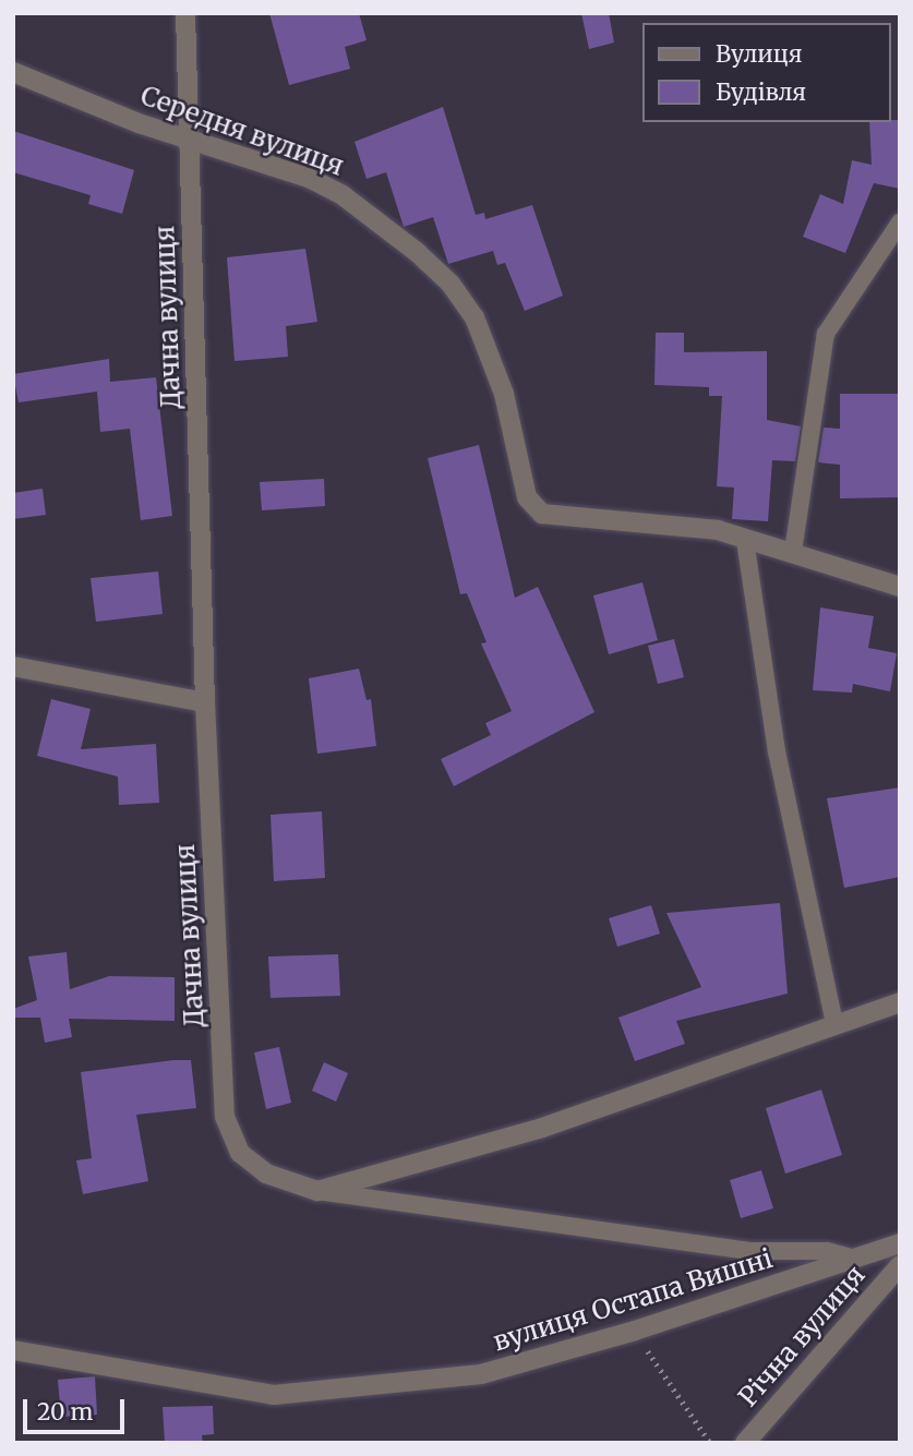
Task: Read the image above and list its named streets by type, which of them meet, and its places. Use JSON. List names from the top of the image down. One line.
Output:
{"streets":{"street":["Середня вулиця","Дачна вулиця","вулиця Остапа Вишні","Річна вулиця"]},"crossings":[["Середня вулиця","Дачна вулиця"]],"legend":["Вулиця","Будівля"],"scale_bar":"20 m"}
